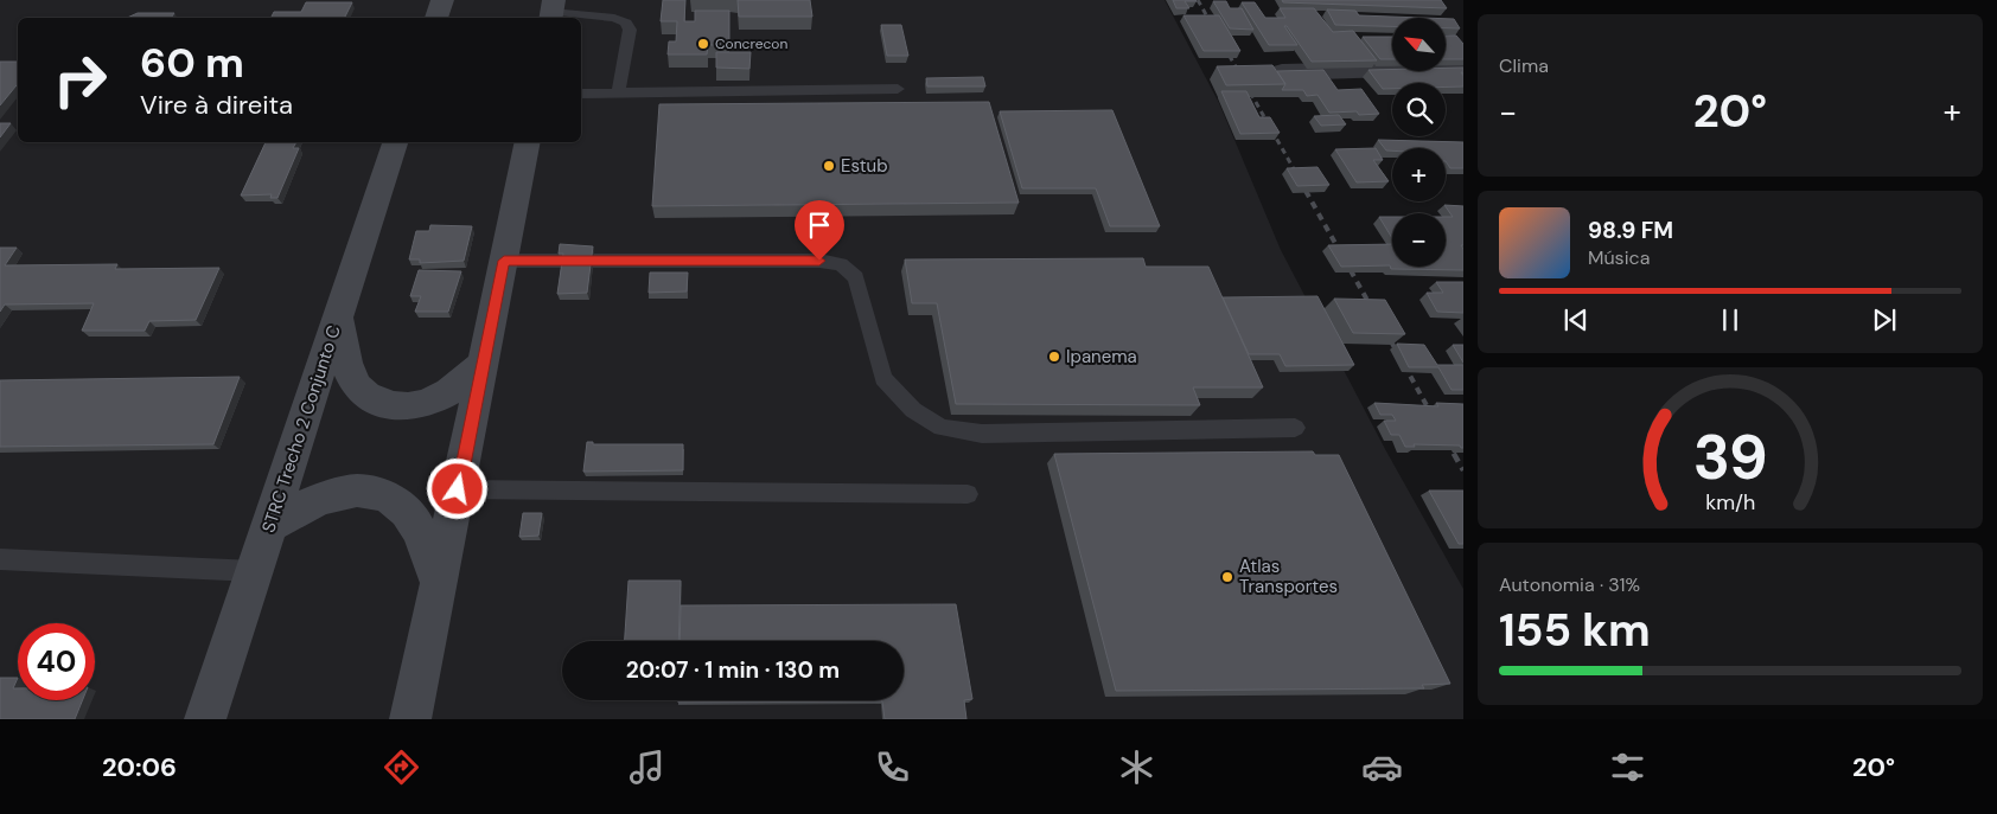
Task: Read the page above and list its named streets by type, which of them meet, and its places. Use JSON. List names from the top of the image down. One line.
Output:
{"streets":{"street":["STRC Trecho 2 Conjunto C"]},"places":["Concrecon","Estub","Ipanema","Atlas Transportes"],"north":"top left","page":{"tile":["Clima",["Autonomia · 31%","155 km"]],"map_buttons":["+","−"],"turn":["60 m","Vire à direita"],"heat":["−","20°","+"],"song":["98.9 FM","Música"],"limit":"40","trip":"20:07 · 1 min · 130 m","tabs":["20:06","20°"],"gauge":["39","km/h"]}}
